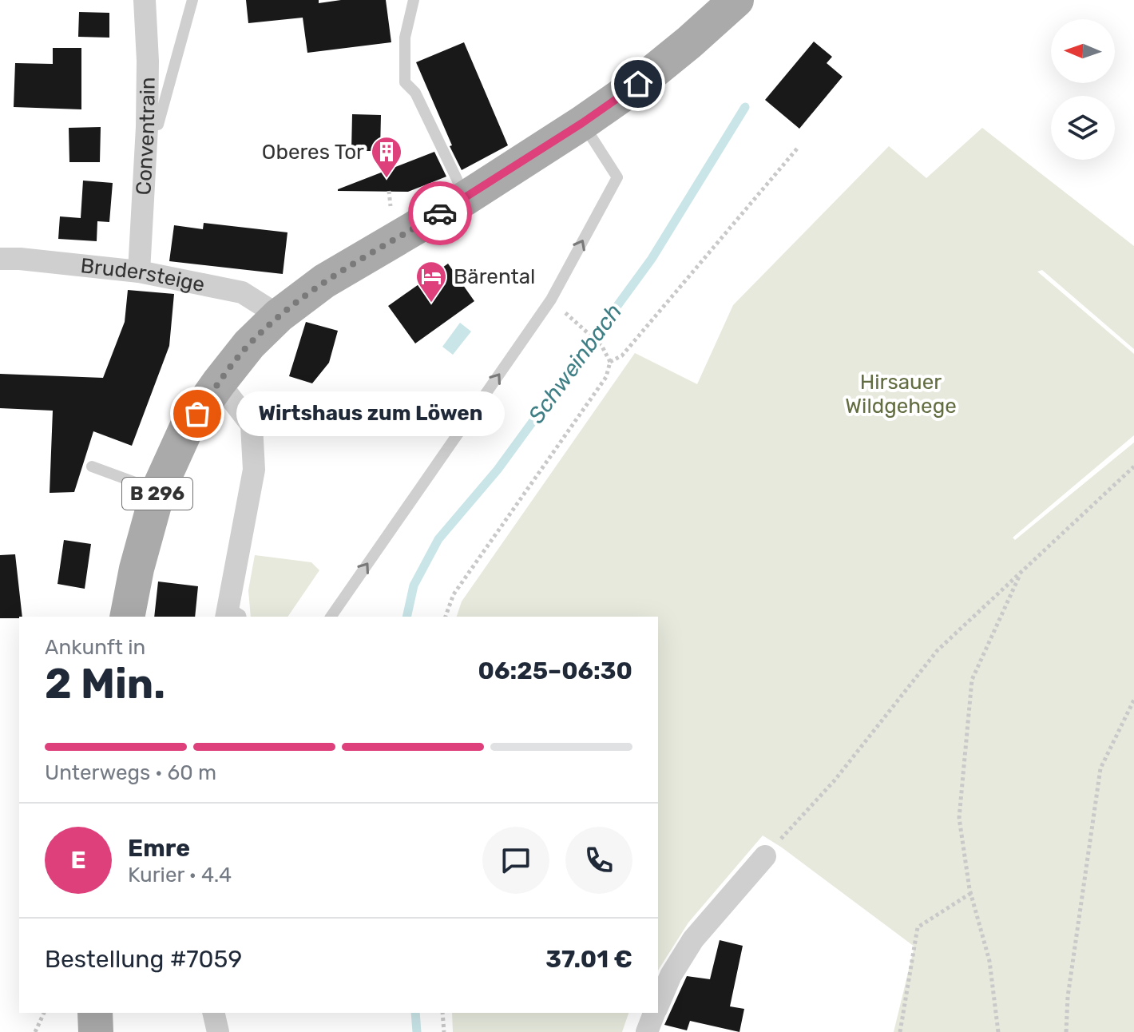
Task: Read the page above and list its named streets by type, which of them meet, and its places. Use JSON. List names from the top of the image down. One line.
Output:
{"streets":{"main road":["B 296"],"street":["Conventrain","Brudersteige"]},"crossings":[["Conventrain","Brudersteige"],["Brudersteige","B 296"]],"water":["Schweinbach"],"parks":["Hirsauer Wildgehege"],"places":{"building":["Oberes Tor"],"hotel":["Bärental"],"other":["Wirtshaus zum Löwen"]},"north":"left","page":{"bubble":"Wirtshaus zum Löwen","heading":["2 Min.","Ankunft in","06:25–06:30"],"panel":["Emre","Kurier · 4.4","Bestellung #7059","37.01 €"],"bar":"Unterwegs · 60 m","round":"E"}}
